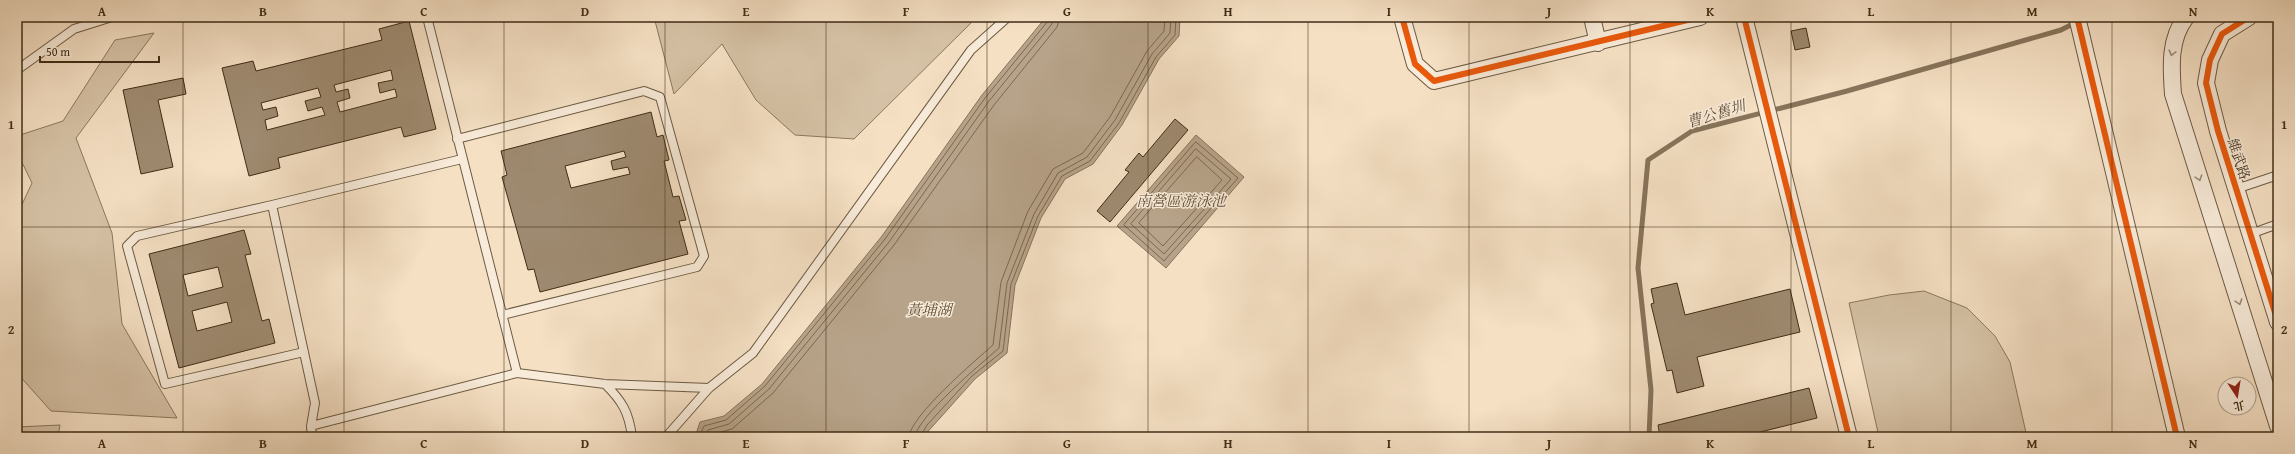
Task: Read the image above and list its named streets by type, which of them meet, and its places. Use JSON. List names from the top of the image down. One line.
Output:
{"streets":{"street":["維武路"]},"water":["曹公舊圳","南營區游泳池","黃埔湖"],"scale_bar":"50 m","north":"bottom","grid":{"columns":["A","B","C","D","E","F","G","H","I","J","K","L","M","N"],"rows":["1","2"]}}
